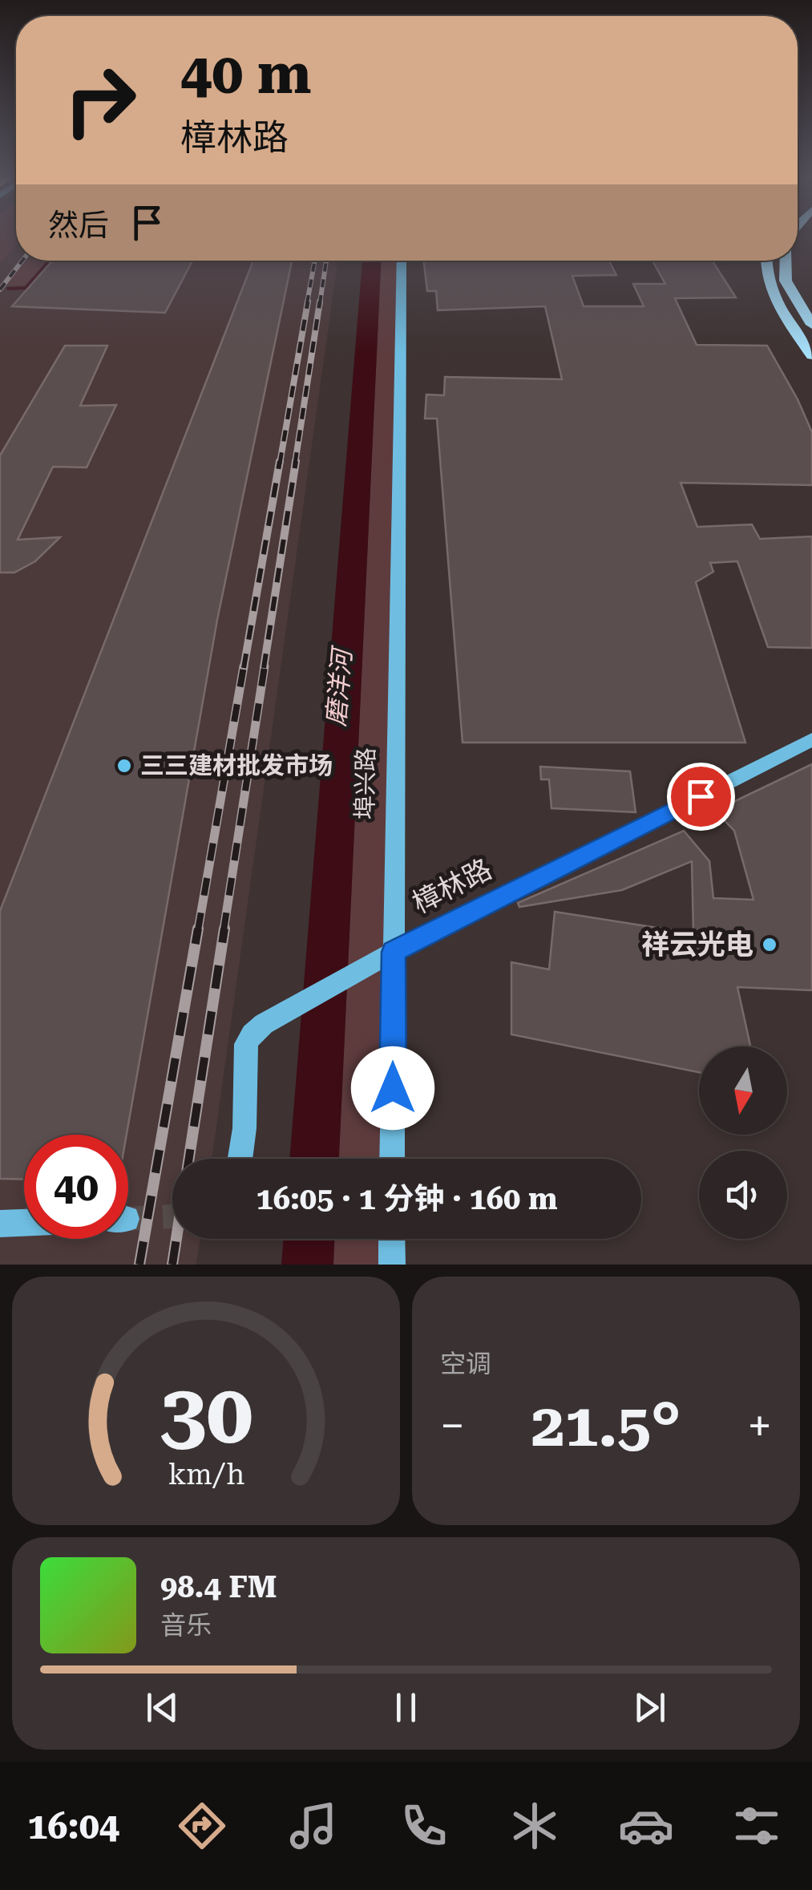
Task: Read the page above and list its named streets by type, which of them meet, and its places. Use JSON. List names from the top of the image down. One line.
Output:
{"streets":{"street":["埠兴路","樟林路"]},"crossings":[["埠兴路","樟林路"]],"water":["磨洋河"],"places":["三三建材批发市场","祥云光电"],"north":"bottom","page":{"turn":["40 m","樟林路"],"then":"然后","limit":"40","trip":"16:05 · 1 分钟 · 160 m","tile":"空调","heat":["−","21.5°","+"],"song":["98.4 FM","音乐"],"tabs":"16:04","gauge":["30","km/h"]}}
